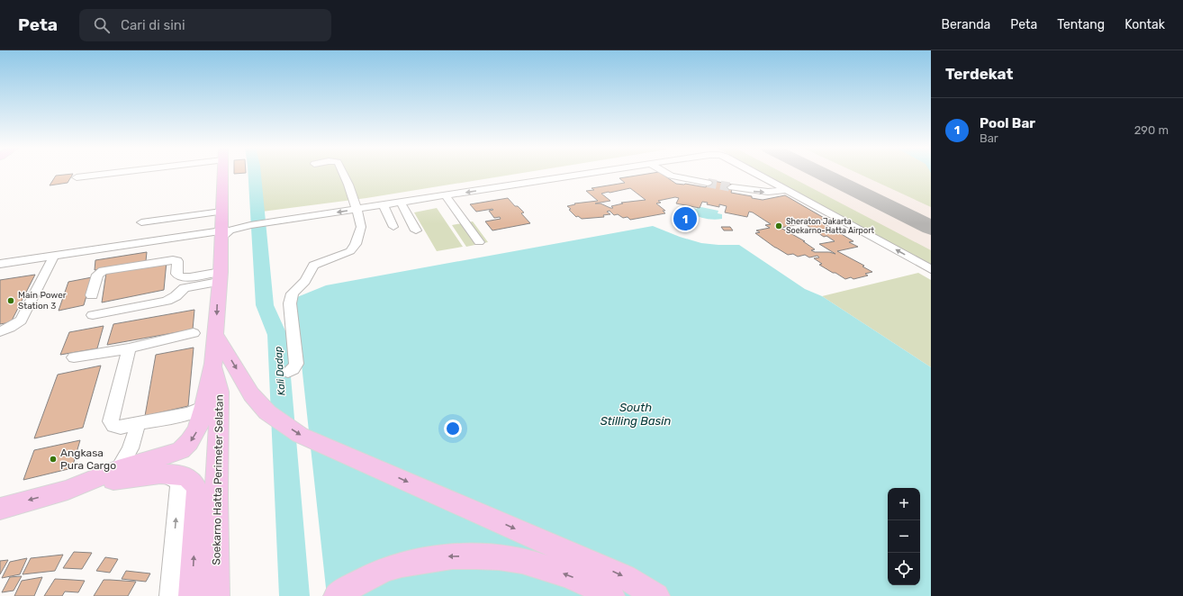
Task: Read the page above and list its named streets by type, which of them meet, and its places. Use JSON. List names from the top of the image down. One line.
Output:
{"streets":{"main road":["Soekarno Hatta Perimeter Selatan"]},"water":["Kali Dadap","South Stilling Basin"],"places":["Sheraton Jakarta Soekarno-Hatta Airport","Main Power Station 3","Angkasa Pura Cargo"],"page":{"header":"Peta","search":"Cari di sini","nav":["Beranda","Peta","Tentang","Kontak"],"heading":"Terdekat","list":[{"mark":"1","name":"Pool Bar","note":"Bar","value":"290 m"}],"pins":"1","map_buttons":["+","−"]}}
